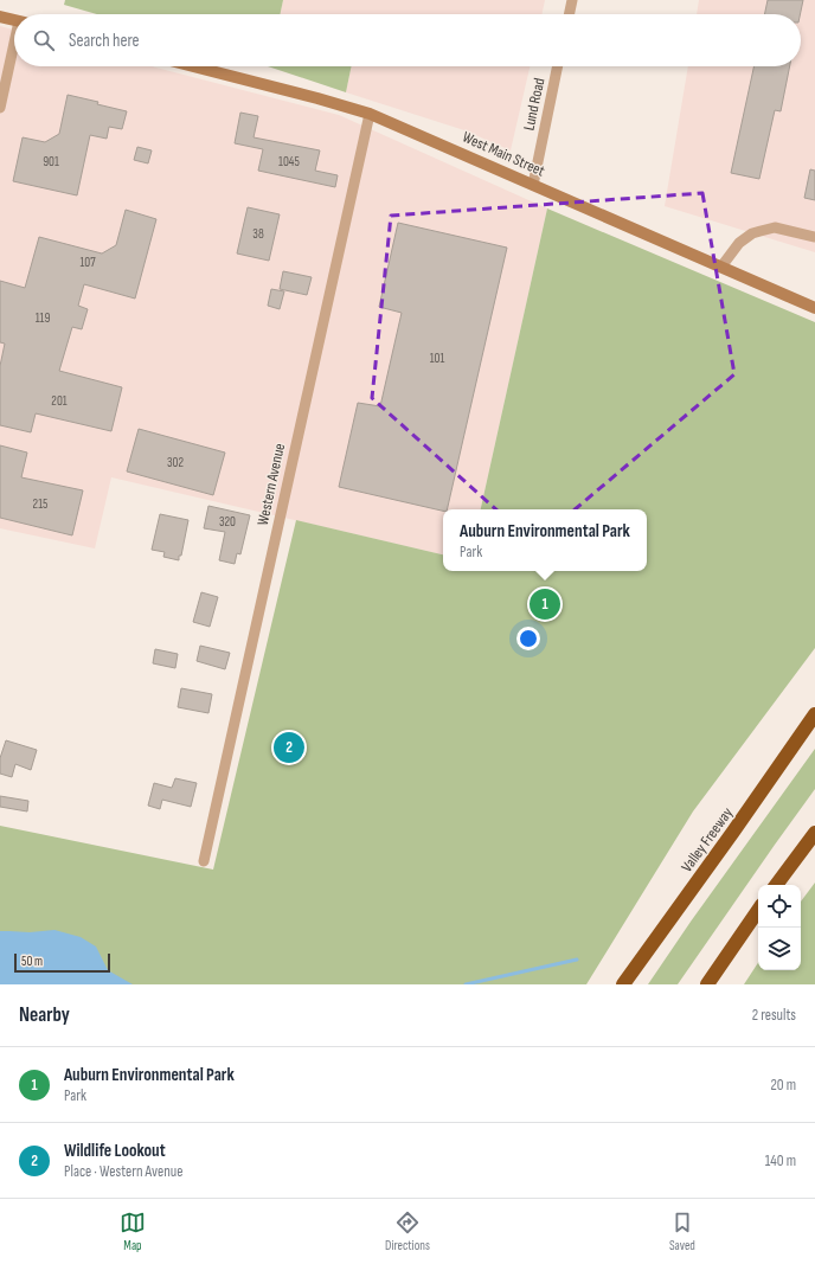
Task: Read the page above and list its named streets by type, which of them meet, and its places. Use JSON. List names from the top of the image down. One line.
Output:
{"streets":{"highway":["Valley Freeway"],"main road":["West Main Street"],"street":["Lund Road","Western Avenue"]},"crossings":[["Lund Road","West Main Street"],["West Main Street","Western Avenue"]],"house_numbers":["901","1045","38","107","119","101","201","302","215","320"],"scale_bar":"50 m","page":{"search":"Search here","popup":["Auburn Environmental Park","Park"],"pins":["1","2"],"scale":"50 m","heading":["Nearby","2 results"],"list":[{"mark":"1","name":"Auburn Environmental Park","note":"Park","value":"20 m"},{"mark":"2","name":"Wildlife Lookout","note":"Place · Western Avenue","value":"140 m"}],"nav":["Map","Directions","Saved"]}}
